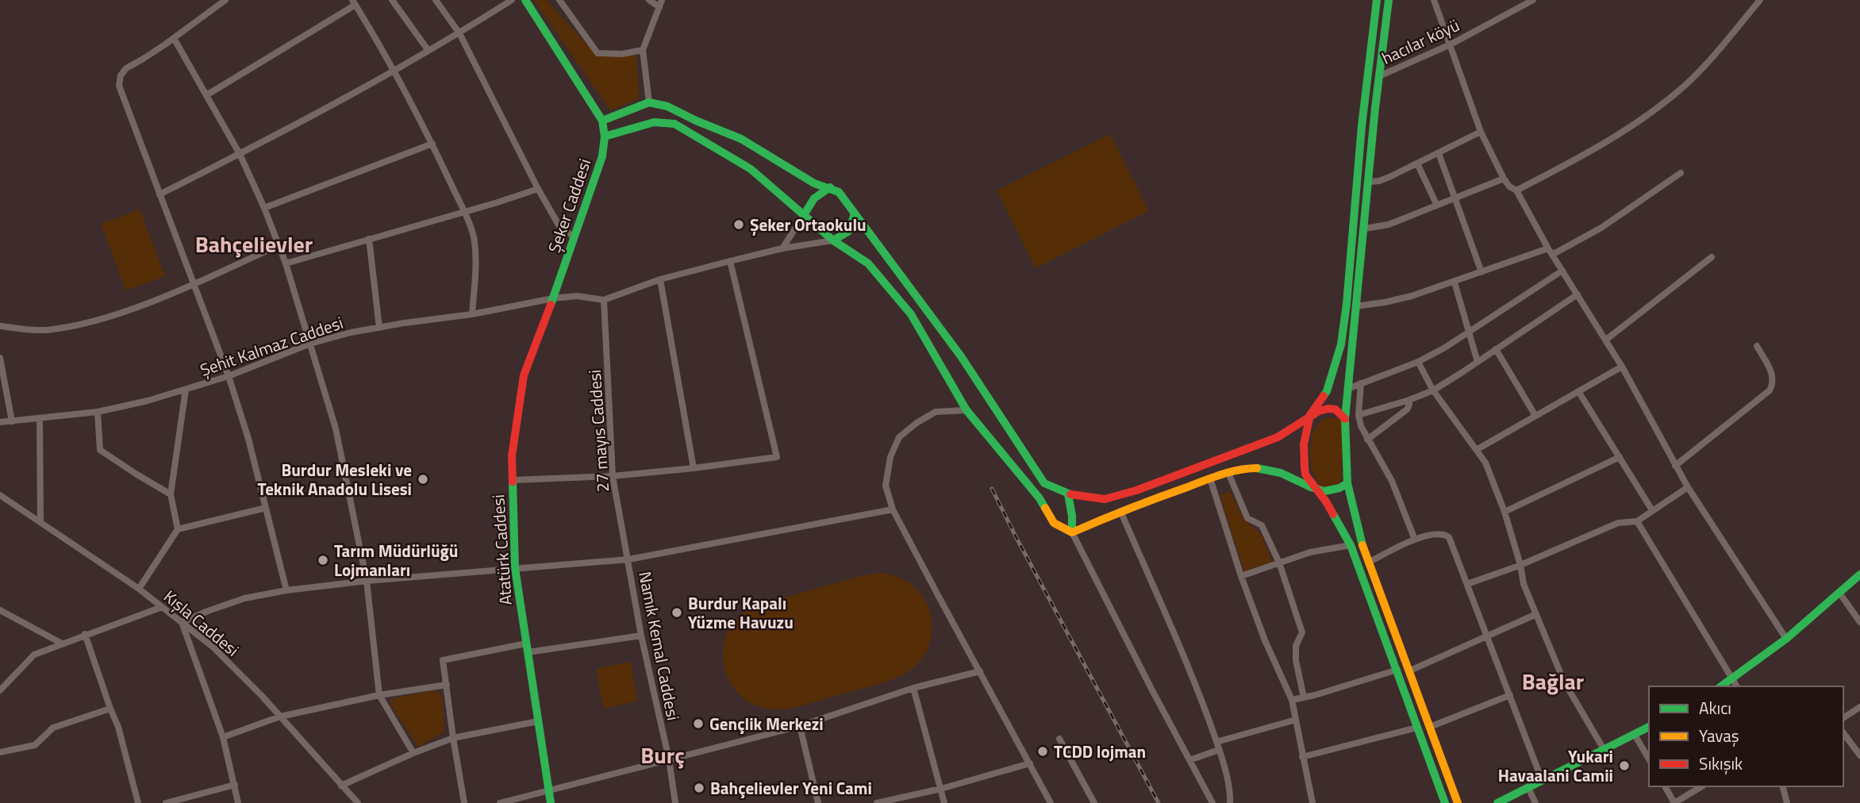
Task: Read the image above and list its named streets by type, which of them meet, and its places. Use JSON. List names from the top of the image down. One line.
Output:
{"streets":{"main road":["Şeker Caddesi","Atatürk Caddesi"],"street":["hacılar köyü","Şehit Kalmaz Caddesi","27 mayıs Caddesi","Kışla Caddesi","Namık Kemal Caddesi"]},"crossings":[["Şeker Caddesi","Şehit Kalmaz Caddesi"],["Şeker Caddesi","Atatürk Caddesi"],["Şehit Kalmaz Caddesi","27 mayıs Caddesi"],["Şehit Kalmaz Caddesi","Atatürk Caddesi"],["27 mayıs Caddesi","Namık Kemal Caddesi"]],"districts":["Bahçelievler","Bağlar","Burç"],"places":["Şeker Ortaokulu","Burdur Mesleki ve Teknik Anadolu Lisesi","Tarım Müdürlüğü Lojmanları","Burdur Kapalı Yüzme Havuzu","Gençlik Merkezi","TCDD lojman","Yukari Havaalani Camii","Bahçelievler Yeni Cami"],"legend":["Akıcı","Yavaş","Sıkışık"]}
